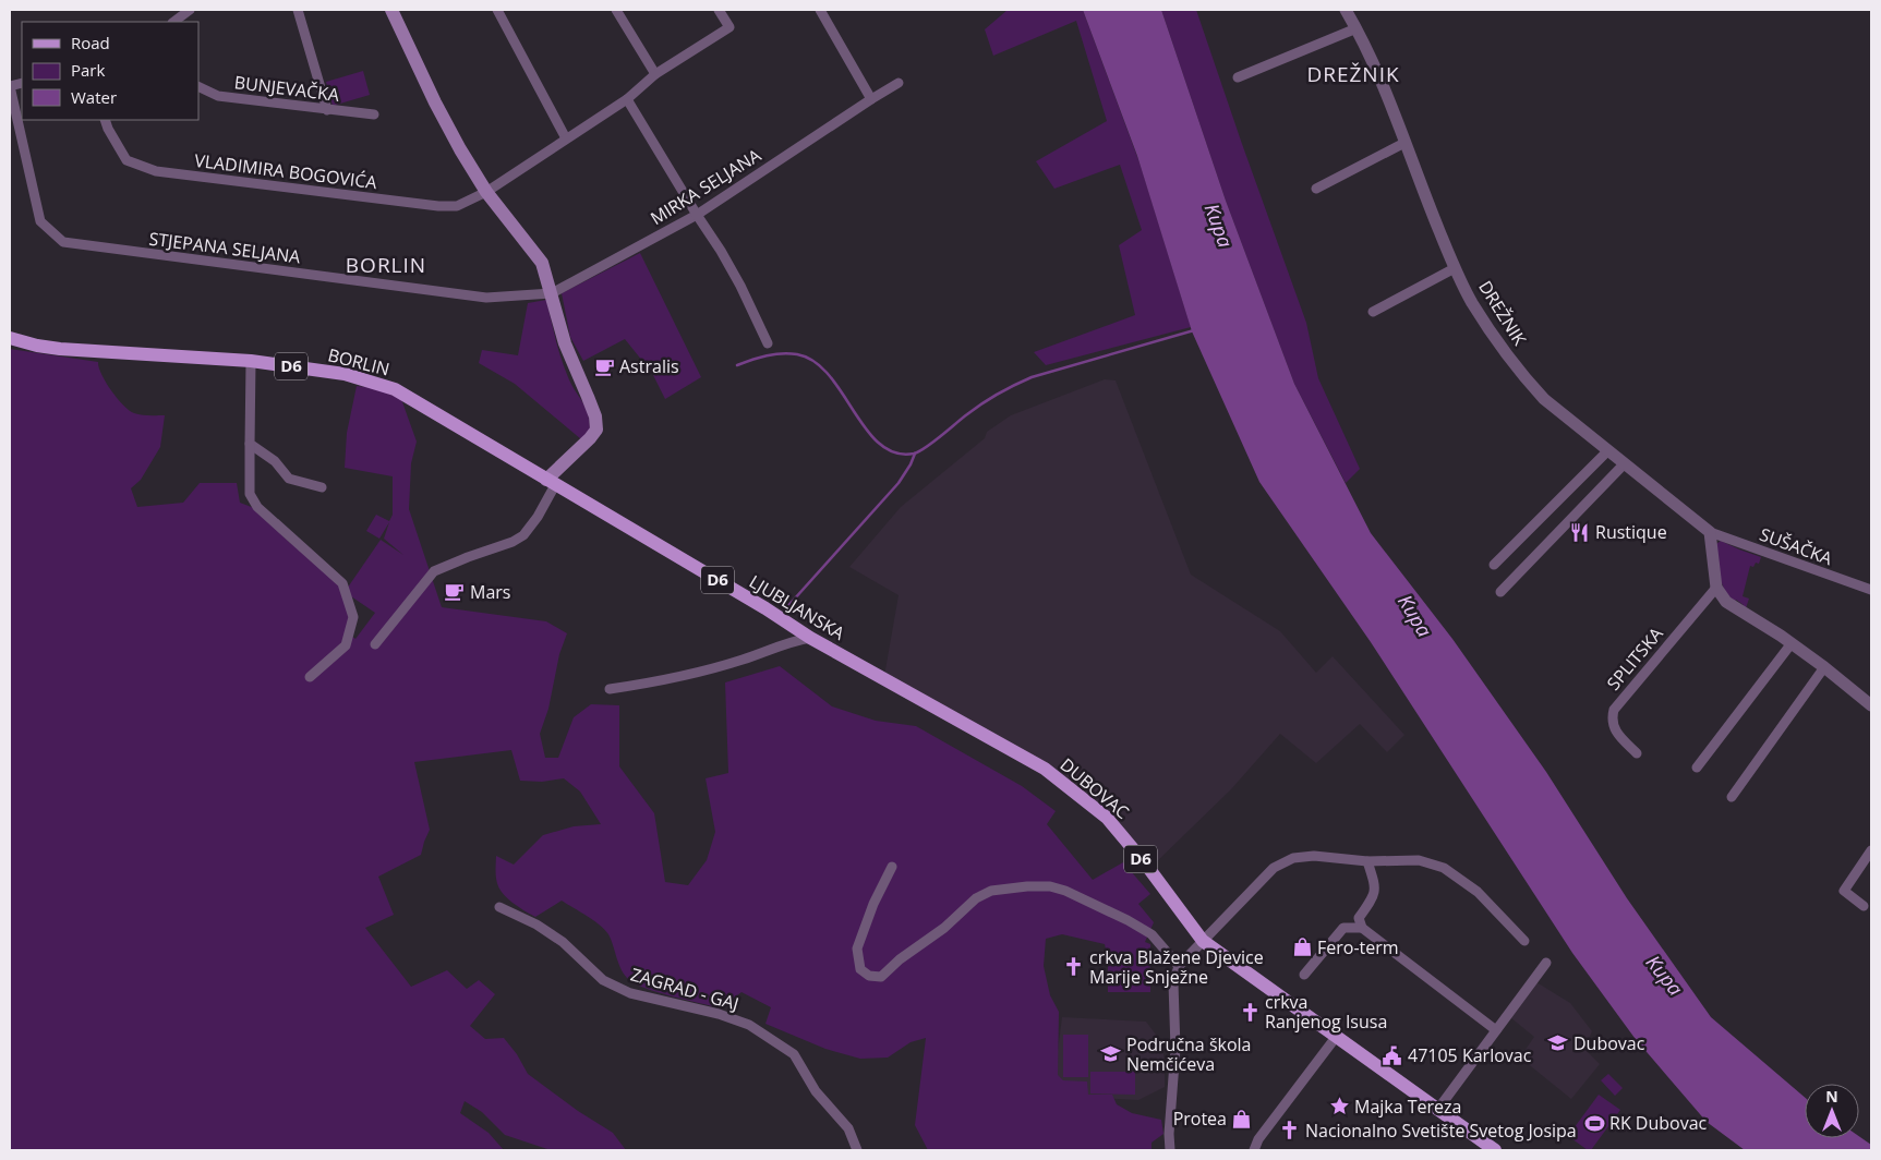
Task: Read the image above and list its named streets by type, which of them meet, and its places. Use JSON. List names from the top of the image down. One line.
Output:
{"streets":{"main road":["BORLIN","D6","LJUBLJANSKA","DUBOVAC"],"street":["BUNJEVAČKA","VLADIMIRA BOGOVIĆA","MIRKA SELJANA","STJEPANA SELJANA","DREŽNIK","SUŠAČKA","SPLITSKA","ZAGRAD - GAJ"]},"crossings":[["MIRKA SELJANA","STJEPANA SELJANA"],["DREŽNIK","SUŠAČKA"],["BORLIN","LJUBLJANSKA"],["D6","DUBOVAC"],["LJUBLJANSKA","DUBOVAC"]],"districts":["DREŽNIK","BORLIN"],"water":["Kupa"],"places":{"cafe":["Astralis","Mars"],"restaurant":["Rustique"],"shop":["Fero-term","Protea"],"church":["crkva Blažene Djevice Marije Snježne","crkva Ranjenog Isusa","Nacionalno Svetište Svetog Josipa"],"school or university":["Dubovac","Područna škola Nemčićeva"],"public building":["47105 Karlovac"],"place":["Majka Tereza"],"sports":["RK Dubovac"]},"legend":["Road","Park","Water"],"north":"top"}
